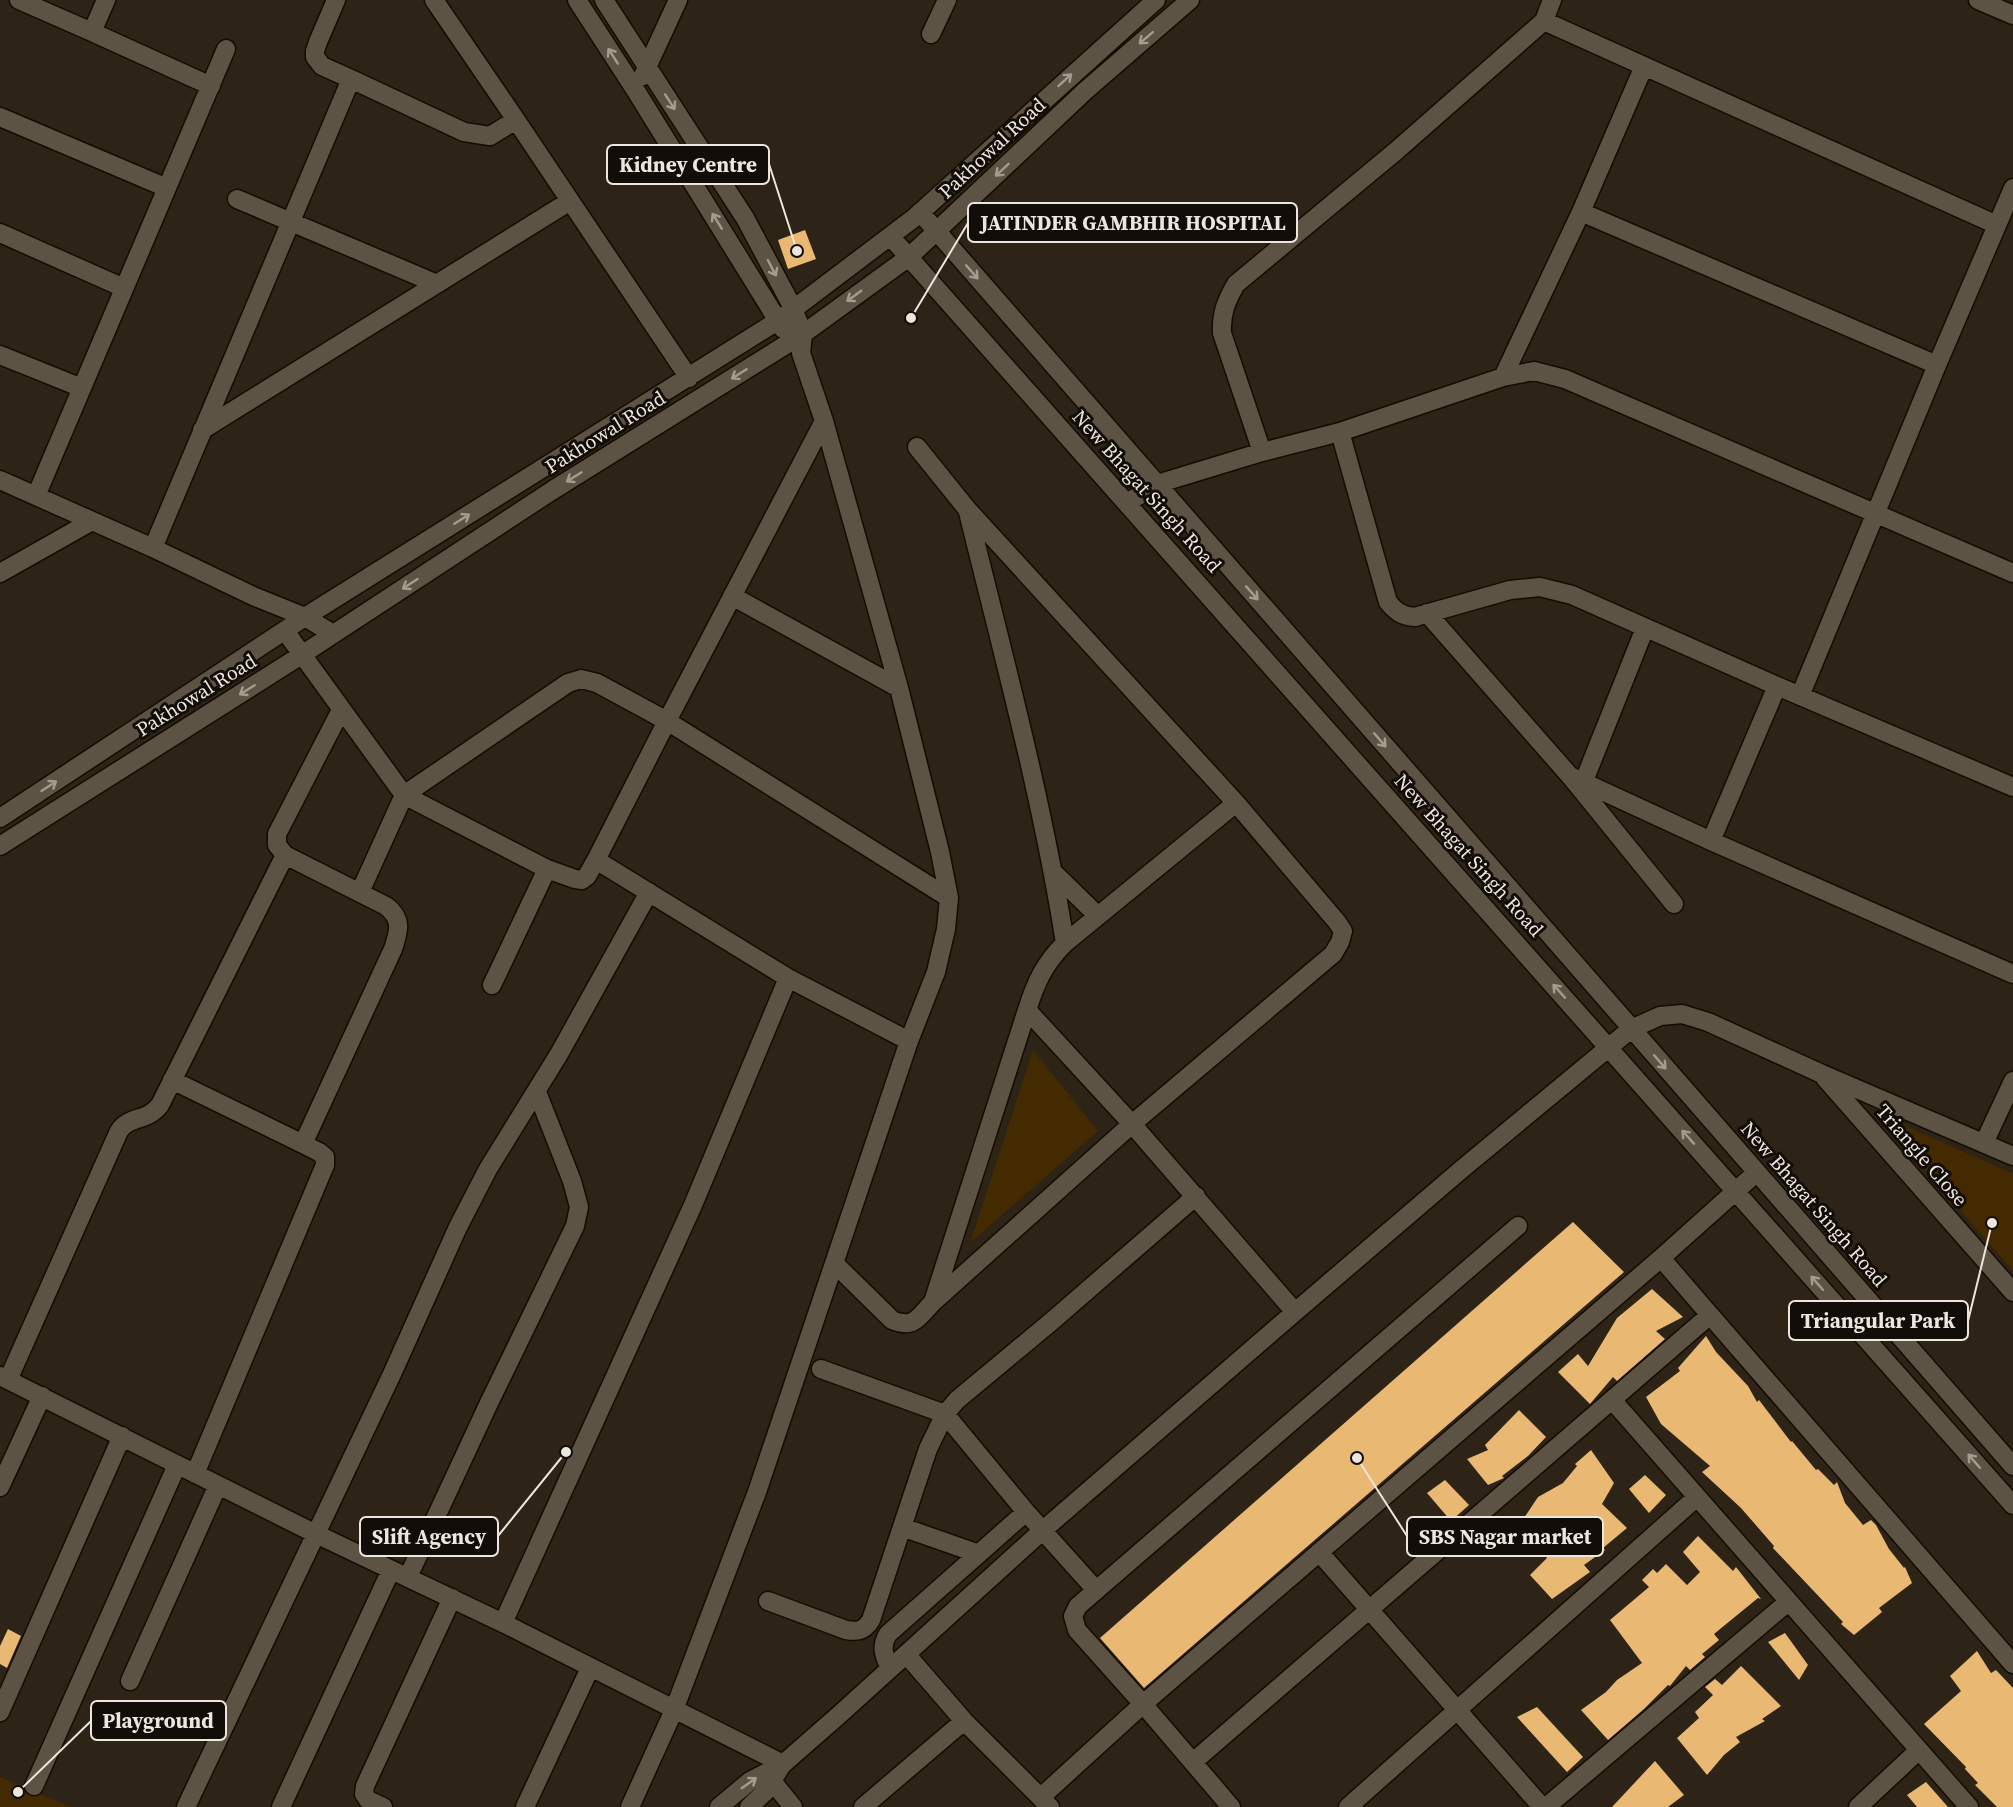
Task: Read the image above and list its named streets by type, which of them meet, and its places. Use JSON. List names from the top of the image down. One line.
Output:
{"streets":{"street":["Pakhowal Road","New Bhagat Singh Road","Triangle Close"]},"crossings":[["Pakhowal Road","New Bhagat Singh Road"],["New Bhagat Singh Road","Triangle Close"]],"places":["Kidney Centre","JATINDER GAMBHIR HOSPITAL","Triangular Park","Slift Agency","SBS Nagar market","Playground"]}
